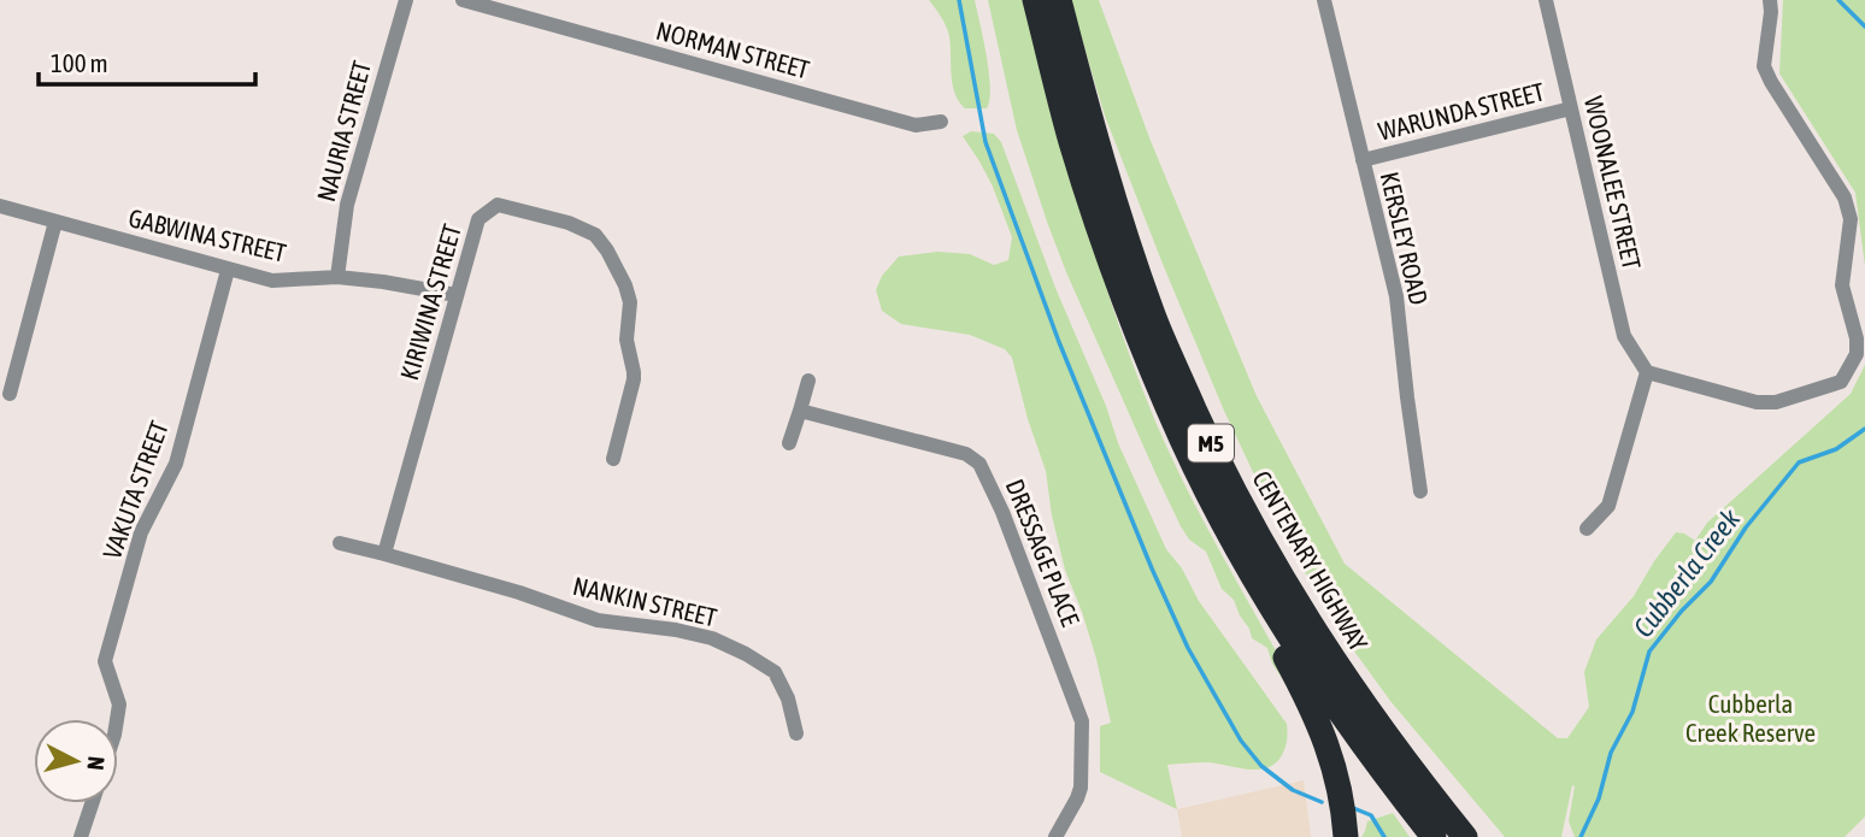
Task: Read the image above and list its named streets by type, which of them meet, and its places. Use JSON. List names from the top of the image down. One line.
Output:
{"streets":{"highway":["M5","CENTENARY HIGHWAY"],"street":["NORMAN STREET","WARUNDA STREET","NAURIA STREET","WOONALEE STREET","GABWINA STREET","KERSLEY ROAD","KIRIWINA STREET","VAKUTA STREET","DRESSAGE PLACE","NANKIN STREET"]},"crossings":[["WARUNDA STREET","WOONALEE STREET"],["WARUNDA STREET","KERSLEY ROAD"],["NAURIA STREET","GABWINA STREET"],["GABWINA STREET","KIRIWINA STREET"],["GABWINA STREET","VAKUTA STREET"],["KIRIWINA STREET","NANKIN STREET"]],"water":["Cubberla Creek"],"parks":["Cubberla Creek Reserve"],"scale_bar":"100 m","north":"right"}
